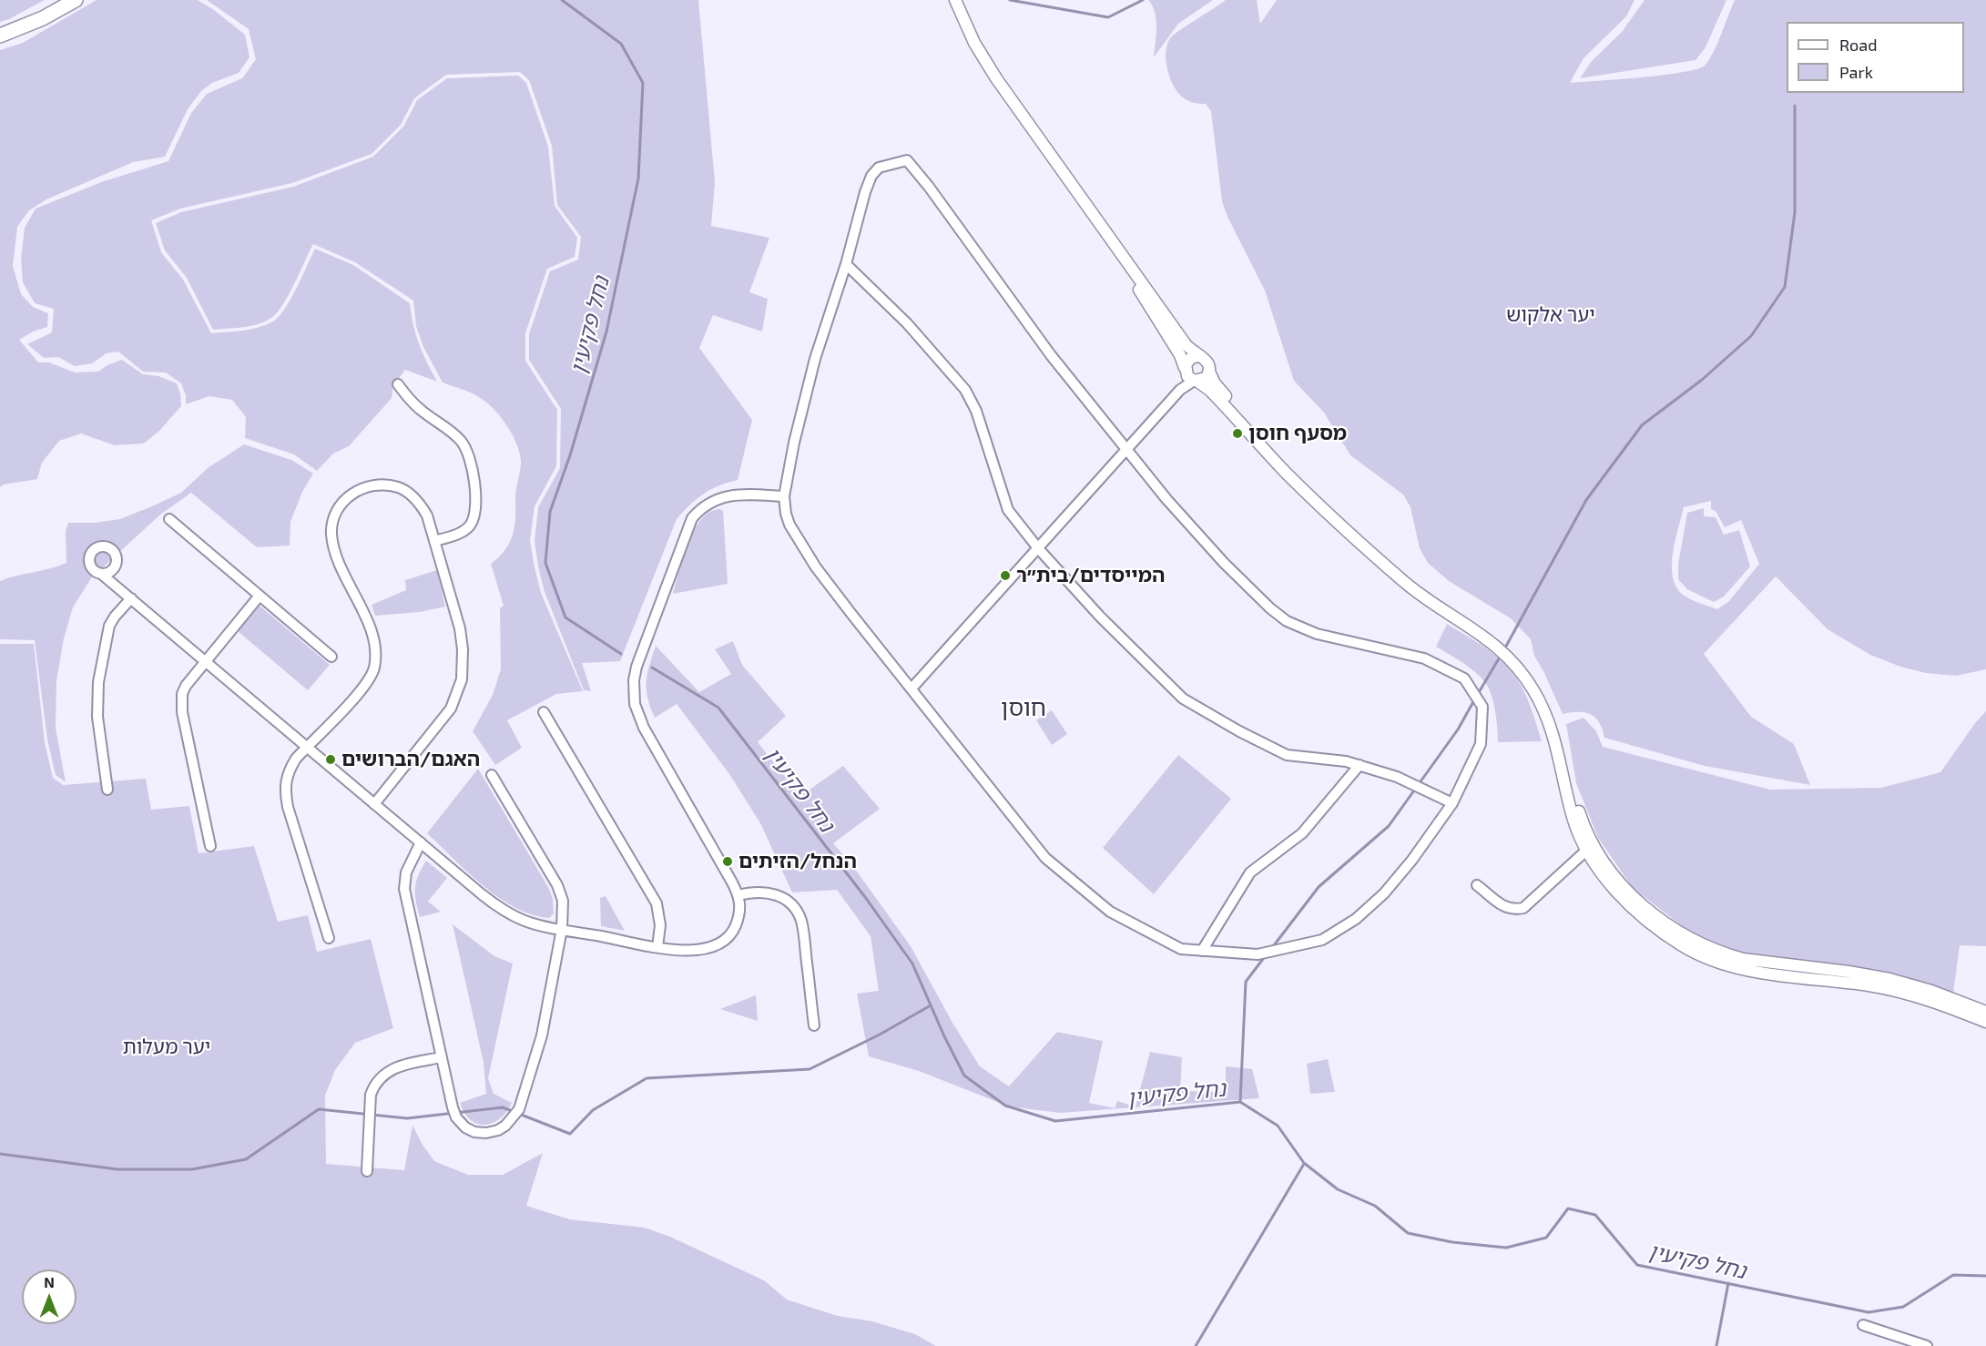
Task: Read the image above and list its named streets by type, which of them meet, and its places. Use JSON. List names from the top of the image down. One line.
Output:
{"districts":["חוסן"],"water":["נחל פקיעין"],"parks":["יער אלקוש","יער מעלות"],"places":["מסעף חוסן","המייסדים/בית״ר","האגם/הברושים","הנחל/הזיתים"],"legend":["Road","Park"],"north":"top"}
